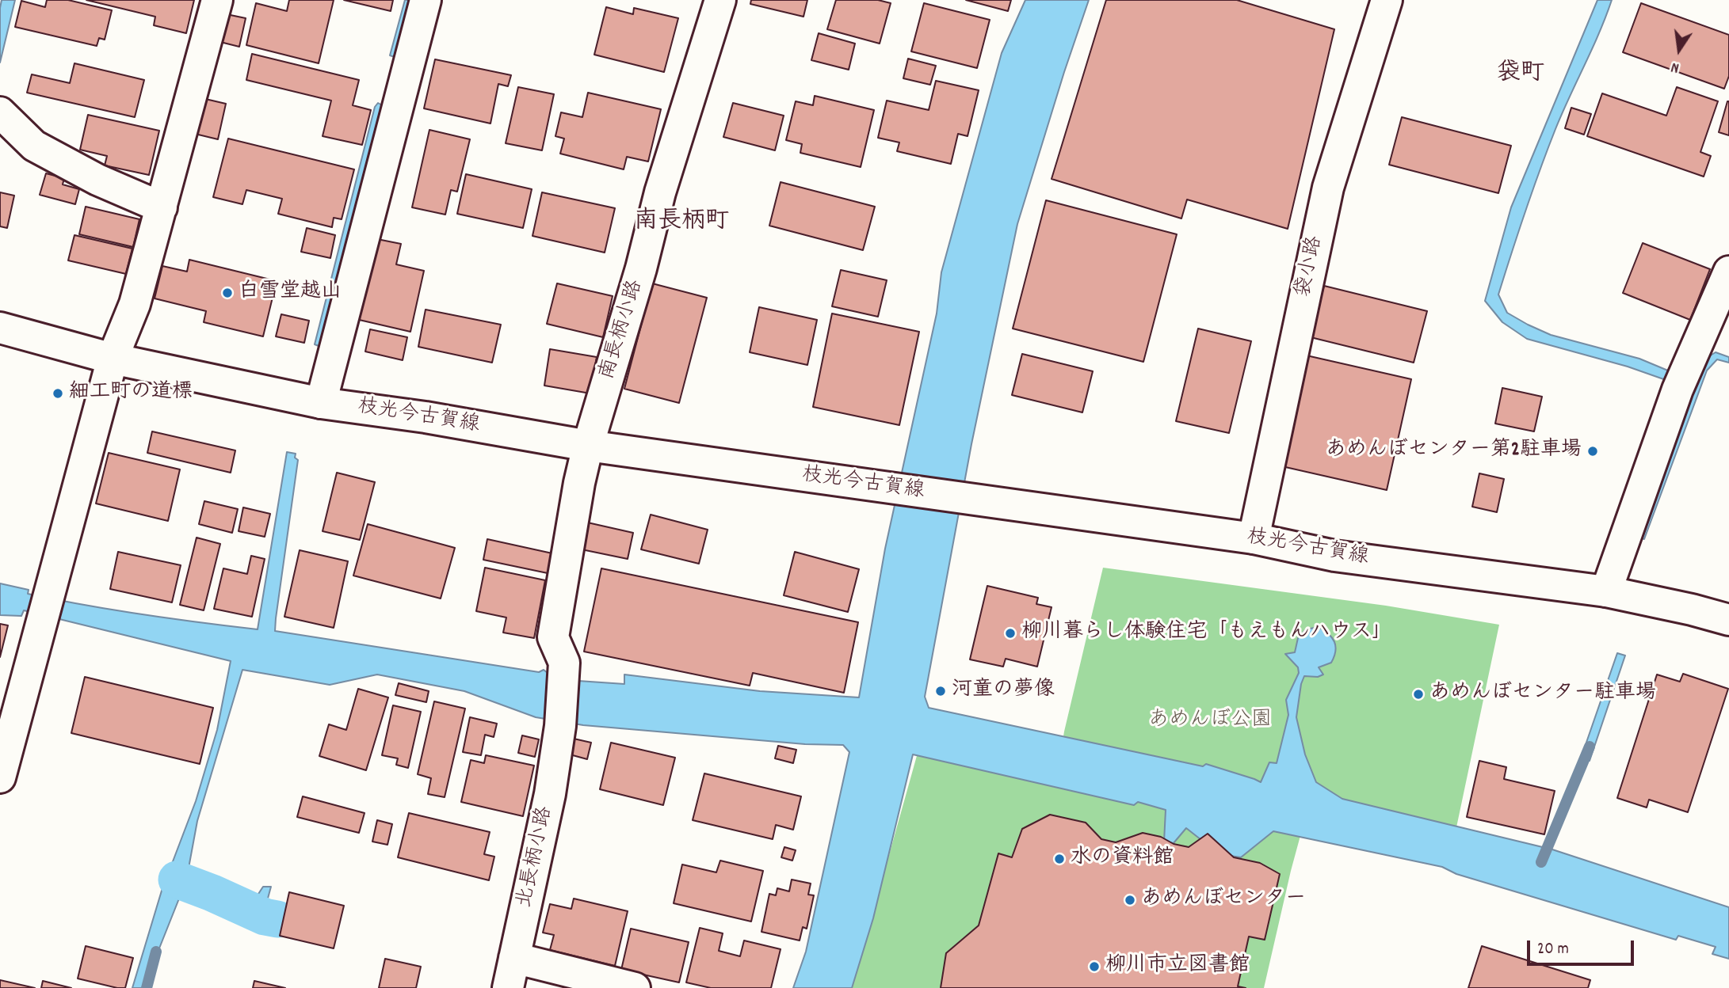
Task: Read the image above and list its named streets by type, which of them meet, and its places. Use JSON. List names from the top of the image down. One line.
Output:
{"streets":{"street":["袋小路","南長柄小路","枝光今古賀線","北長柄小路"]},"crossings":[["袋小路","枝光今古賀線"],["南長柄小路","枝光今古賀線"],["南長柄小路","北長柄小路"]],"districts":["袋町","南長柄町"],"parks":["あめんぼ公園"],"places":["白雪堂越山","細工町の道標","あめんぼセンター第2駐車場","柳川暮らし体験住宅「もえもんハウス」","河童の夢像","あめんぼセンター駐車場","水の資料館","あめんぼセンター","柳川市立図書館"],"scale_bar":"20 m","north":"bottom"}
